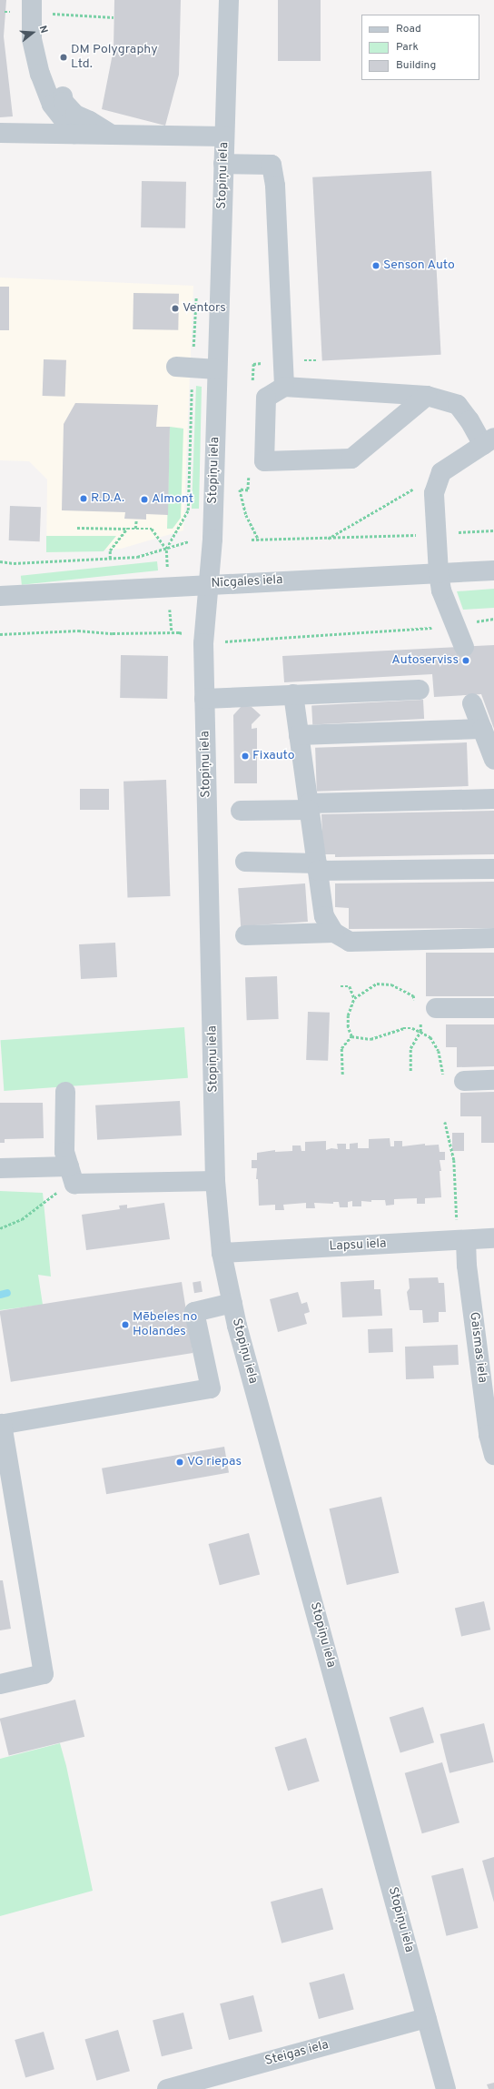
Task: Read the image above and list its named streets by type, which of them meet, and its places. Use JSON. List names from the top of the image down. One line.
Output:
{"streets":{"street":["Stopiņu iela","Nīcgales iela","Lapsu iela","Gaismas iela","Steigas iela"]},"crossings":[["Stopiņu iela","Nīcgales iela"],["Stopiņu iela","Lapsu iela"],["Stopiņu iela","Steigas iela"],["Lapsu iela","Gaismas iela"]],"places":["DM Polygraphy Ltd.","Senson Auto","Ventors","R.D.A.","Almont","Autoserviss","Fixauto","Mēbeles no Holandes","VG riepas"],"legend":["Road","Park","Building"],"north":"right"}
